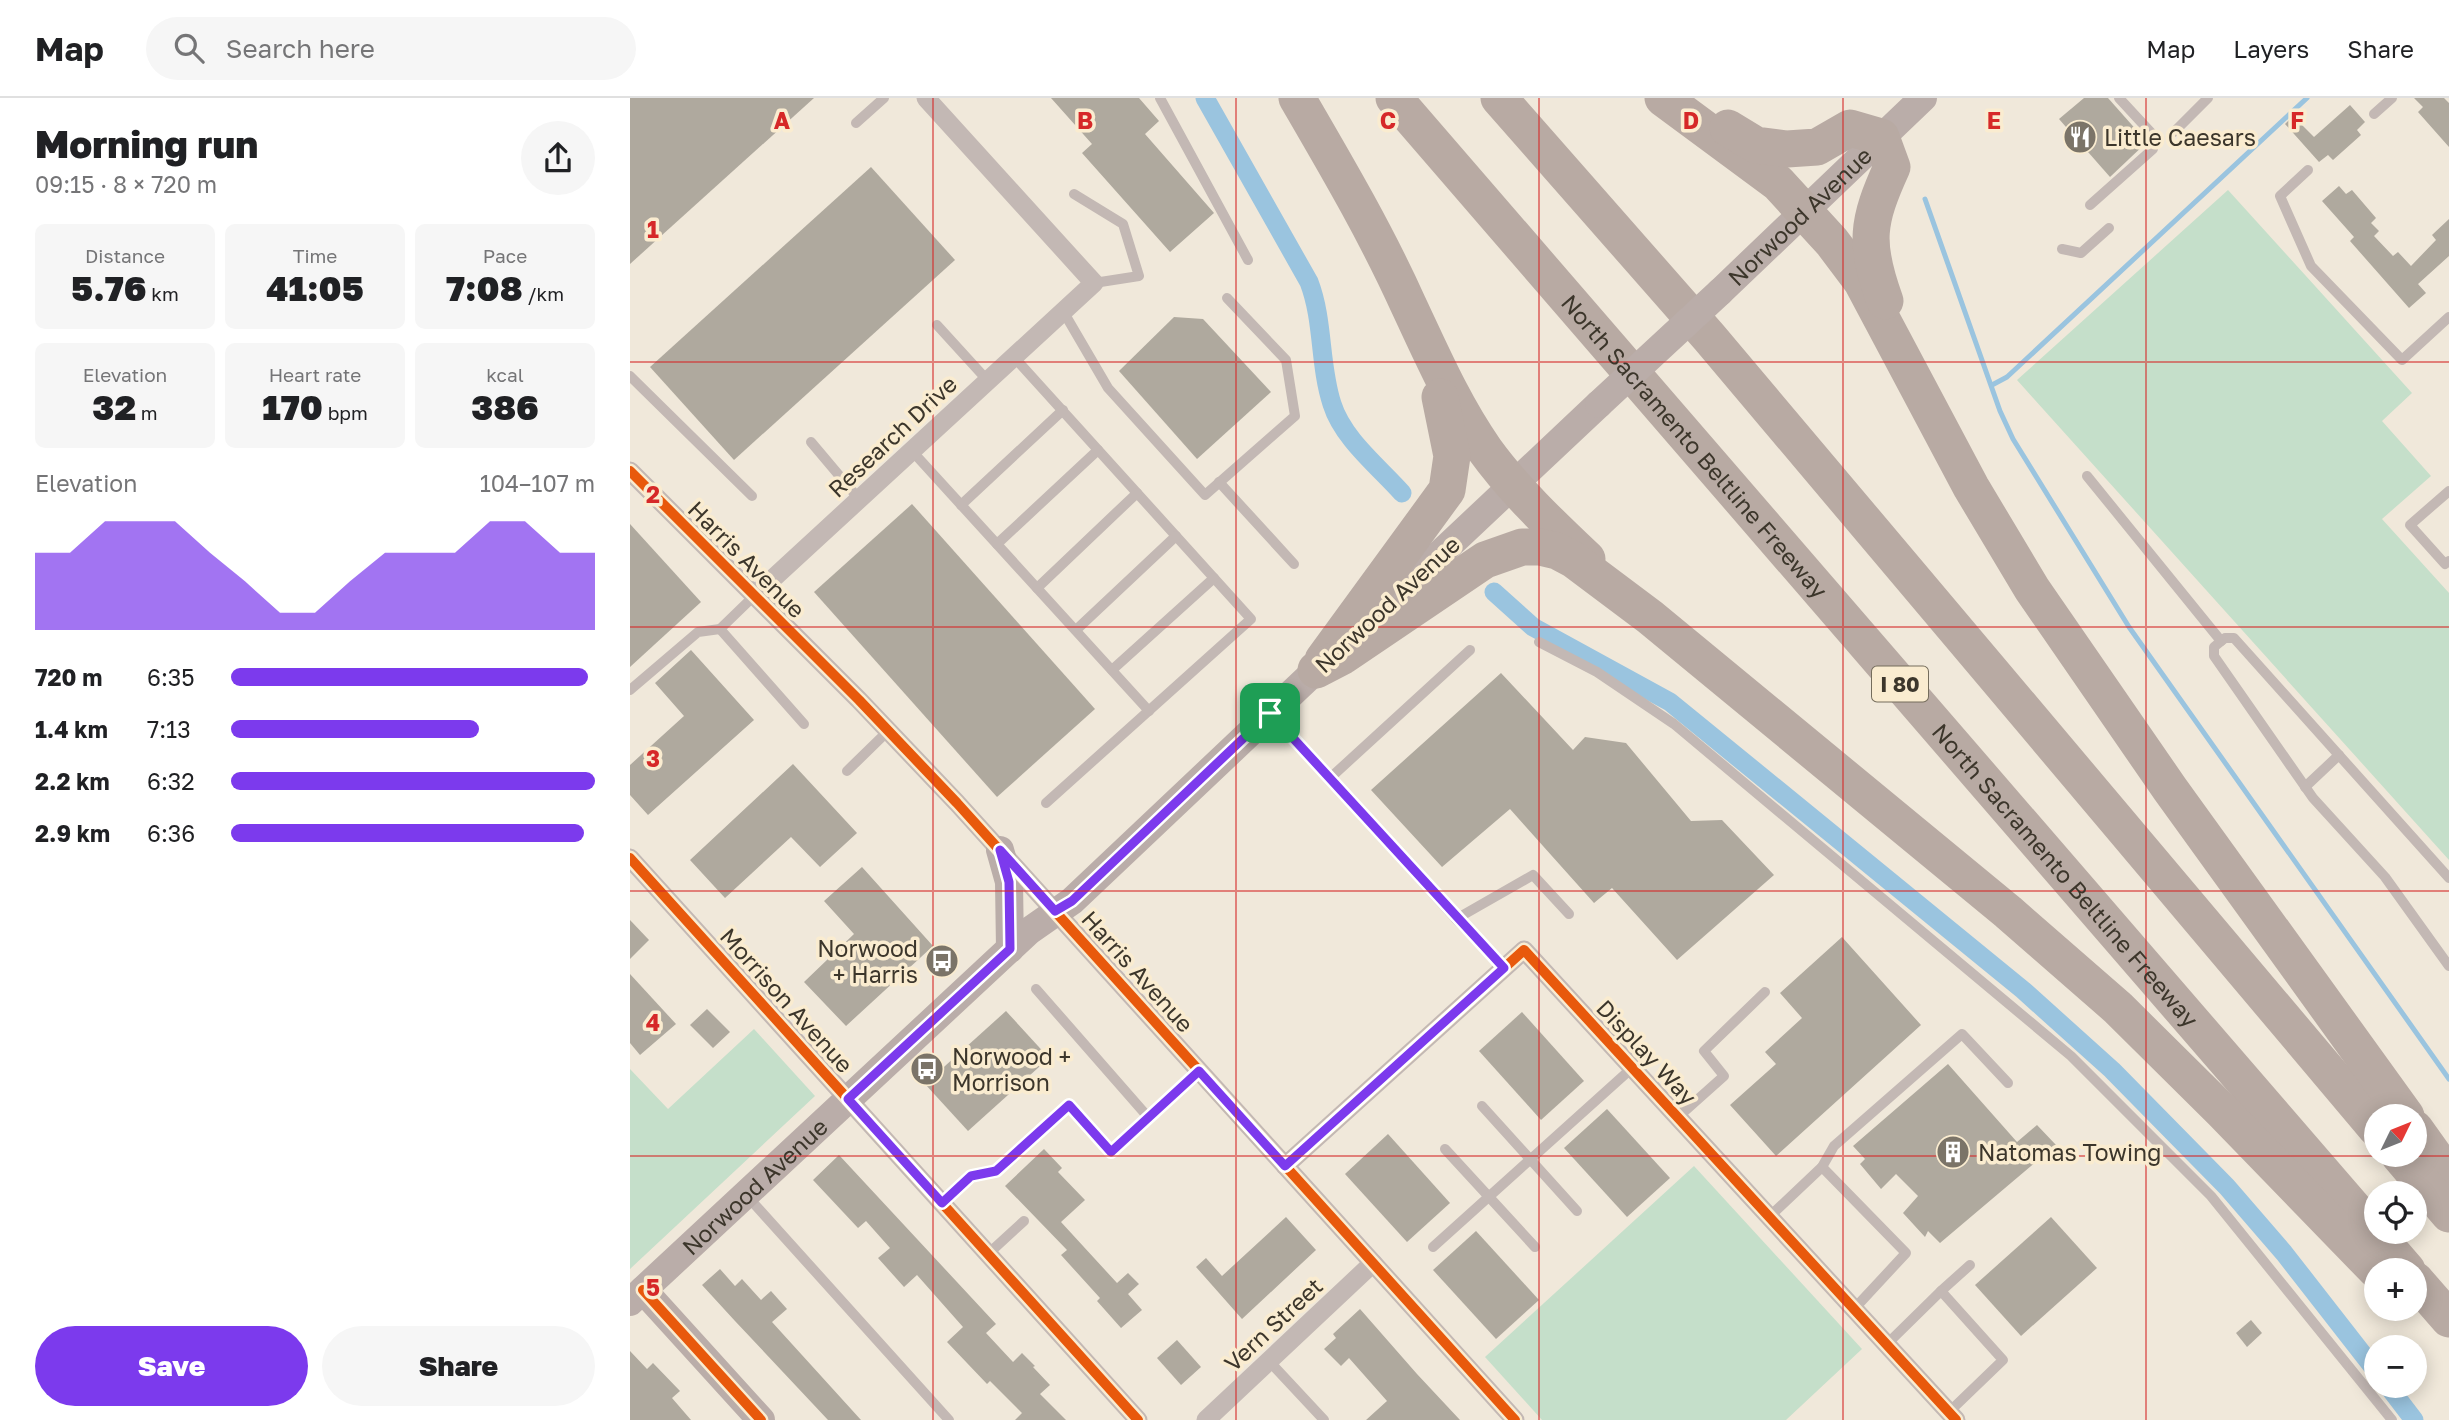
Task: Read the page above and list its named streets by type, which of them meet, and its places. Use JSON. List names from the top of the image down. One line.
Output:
{"streets":{"highway":["North Sacramento Beltline Freeway","I 80"],"main road":["Norwood Avenue"],"street":["Research Drive","Harris Avenue","Morrison Avenue","Display Way","Vern Street"]},"crossings":[["Norwood Avenue","Harris Avenue"],["Norwood Avenue","Morrison Avenue"],["Research Drive","Harris Avenue"],["Harris Avenue","Display Way"],["Harris Avenue","Vern Street"]],"places":{"restaurant":["Little Caesars"],"bus stop":["Norwood + Harris","Norwood + Morrison"],"building":["Natomas Towing"]},"north":"top right","page":{"header":"Map","search":"Search here","nav":["Map","Layers","Share"],"heading":["Morning run","09:15 · 8 × 720 m"],"stats":[["Distance","5.76 km"],["Time","41:05"],["Pace","7:08 /km"],["Elevation","32 m"],["Heart rate","170 bpm"],["kcal","386"]],"chart":["Elevation","104–107 m"],"list":[{"name":"720 m","note":"6:35"},{"name":"1.4 km","note":"7:13"},{"name":"2.2 km","note":"6:32"},{"name":"2.9 km","note":"6:36"}],"map_buttons":["+","−"],"buttons":["Save","Share"]},"grid":{"columns":["A","B","C","D","E","F"],"rows":["1","2","3","4","5"]}}
